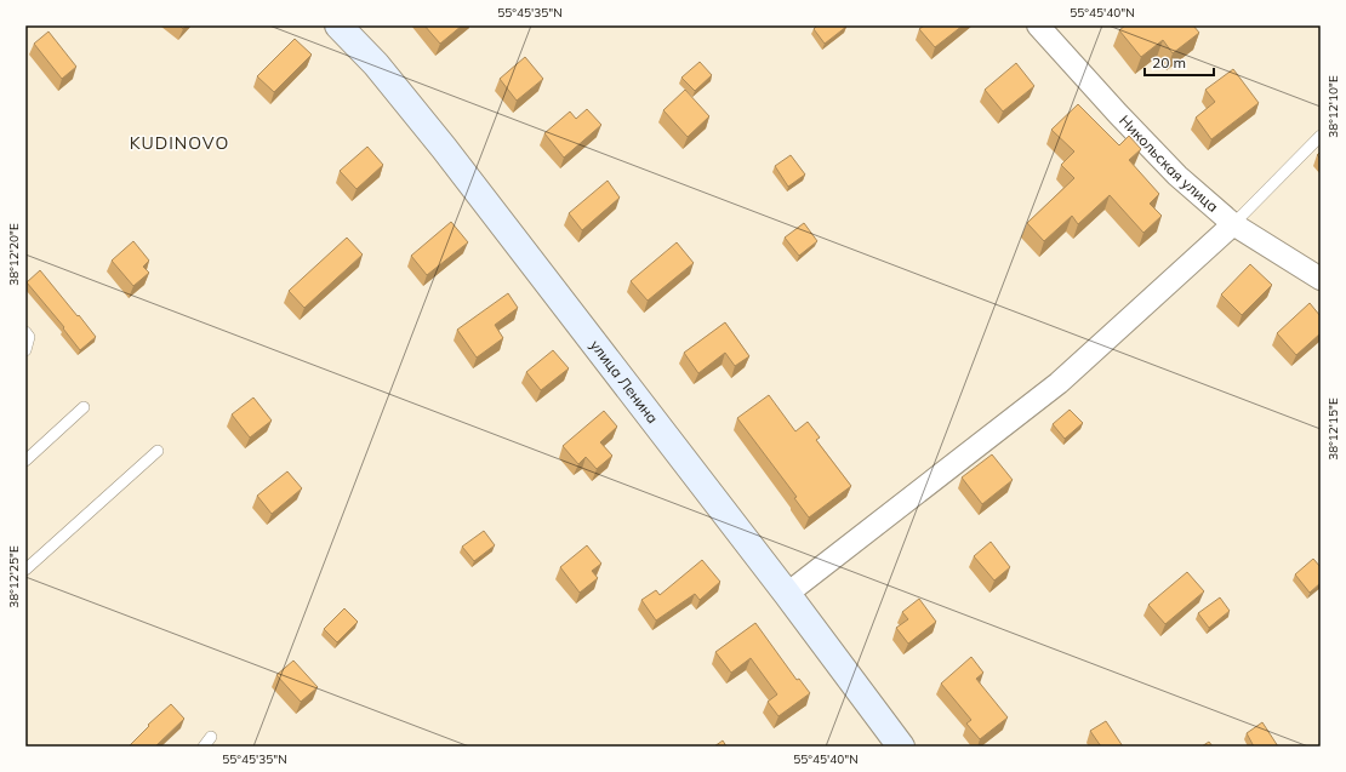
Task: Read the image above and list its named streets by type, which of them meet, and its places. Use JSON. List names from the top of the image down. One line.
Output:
{"streets":{"main road":["улица Ленина"],"street":["Никольская улица"]},"districts":["KUDINOVO"],"scale_bar":"20 m","coordinates":["55°45'35\"N","55°45'40\"N","38°12'10\"E","38°12'20\"E","38°12'15\"E","38°12'25\"E"]}
